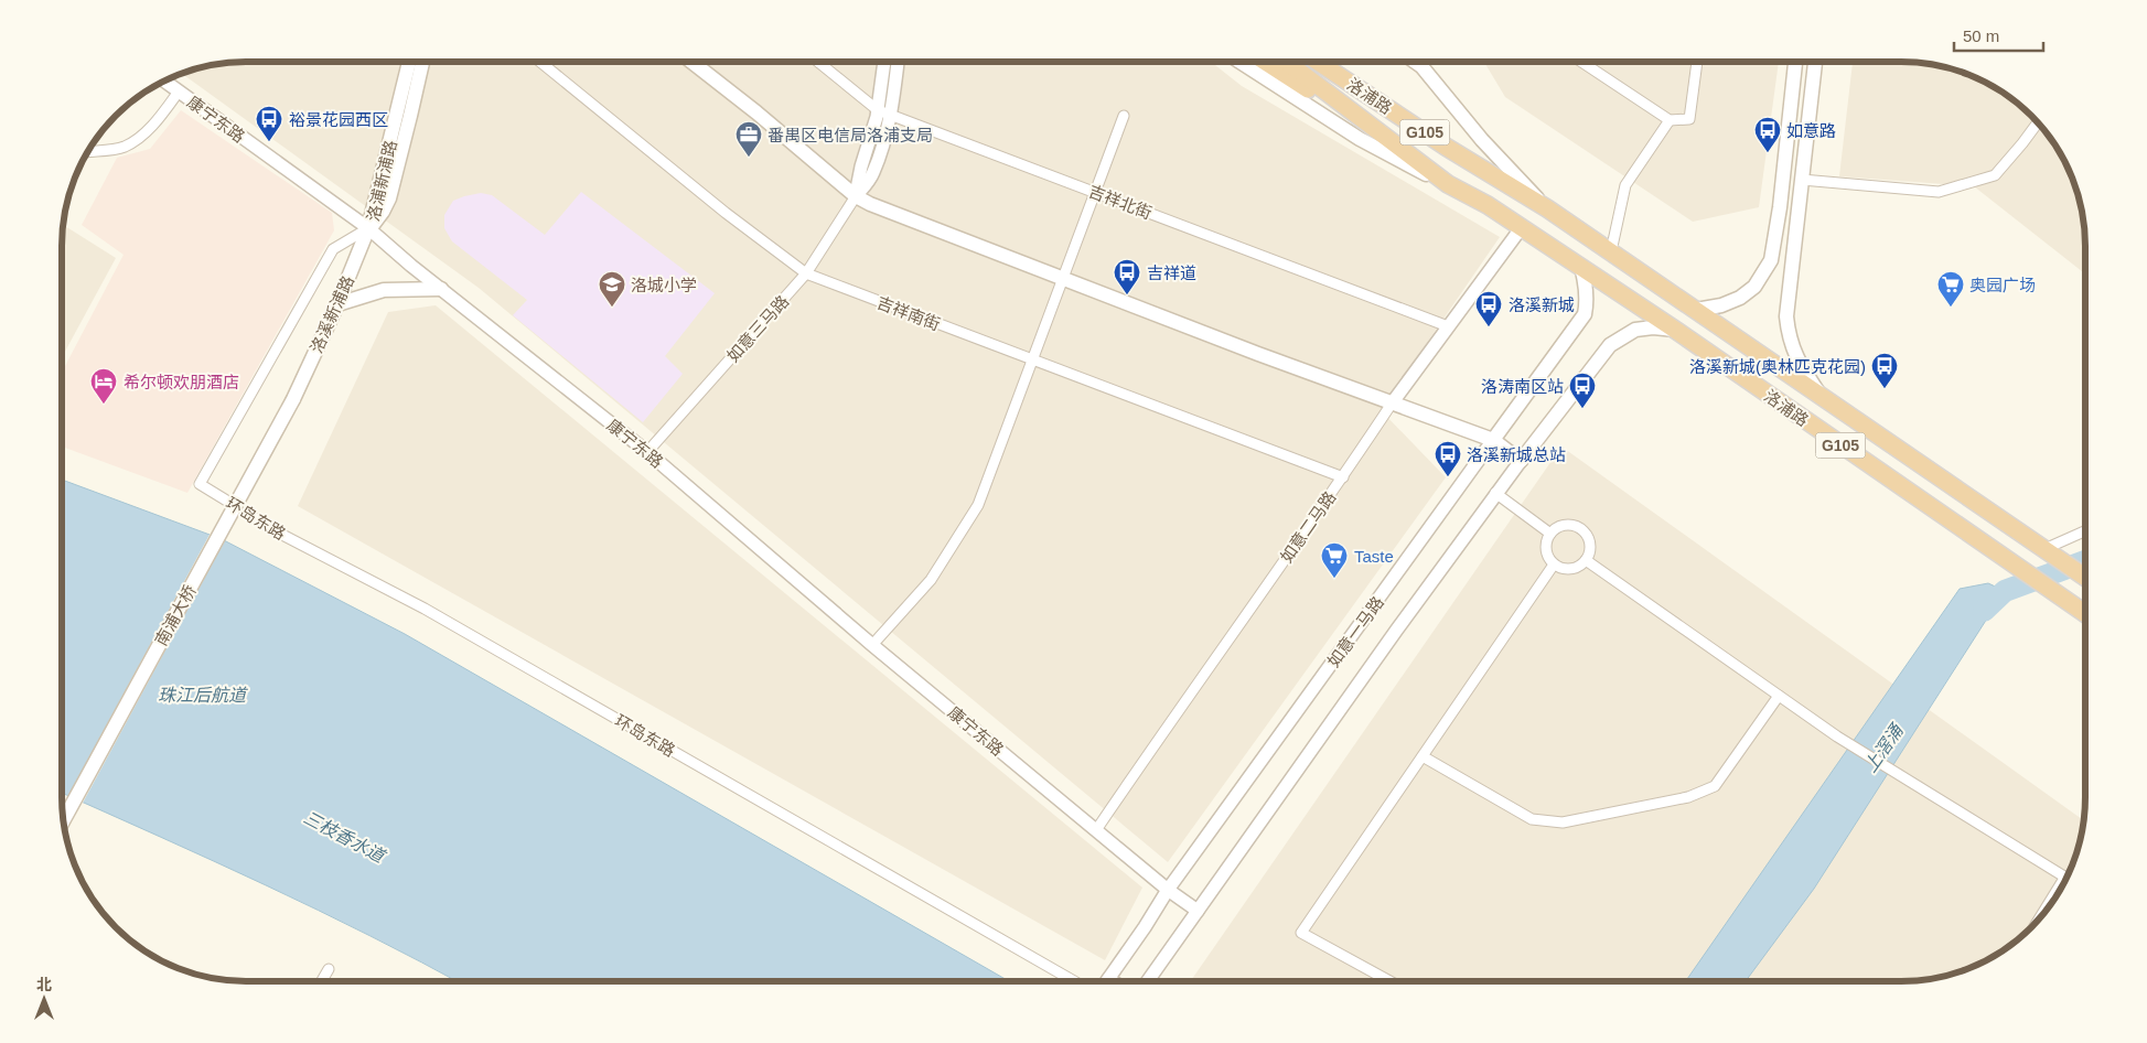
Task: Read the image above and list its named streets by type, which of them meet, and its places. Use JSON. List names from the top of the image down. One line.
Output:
{"streets":{"highway":["洛浦路","G105"],"main road":["洛浦新浦路","洛溪新浦路","南浦大桥","如意一马路"],"street":["康宁东路","吉祥北街","吉祥南街","如意三马路","环岛东路","如意二马路"]},"crossings":[["洛浦路","如意二马路"],["洛浦路","如意一马路"],["康宁东路","洛浦新浦路"],["康宁东路","洛溪新浦路"],["康宁东路","如意三马路"],["康宁东路","环岛东路"],["康宁东路","如意二马路"],["康宁东路","如意一马路"],["洛浦新浦路","洛溪新浦路"],["洛浦新浦路","环岛东路"],["吉祥北街","如意三马路"],["吉祥北街","如意二马路"],["吉祥南街","如意三马路"],["吉祥南街","如意二马路"],["洛溪新浦路","环岛东路"],["洛溪新浦路","南浦大桥"]],"water":["珠江后航道","上滘涌","三枝香水道"],"places":{"bus stop":["裕景花园西区","如意路","吉祥道","洛溪新城","洛溪新城(奥林匹克花园)","洛涛南区站","洛溪新城总站"],"office":["番禺区电信局洛浦支局"],"school or university":["洛城小学"],"supermarket":["奥园广场","Taste"],"hotel":["希尔顿欢朋酒店"]},"scale_bar":"50 m","north":"top"}
